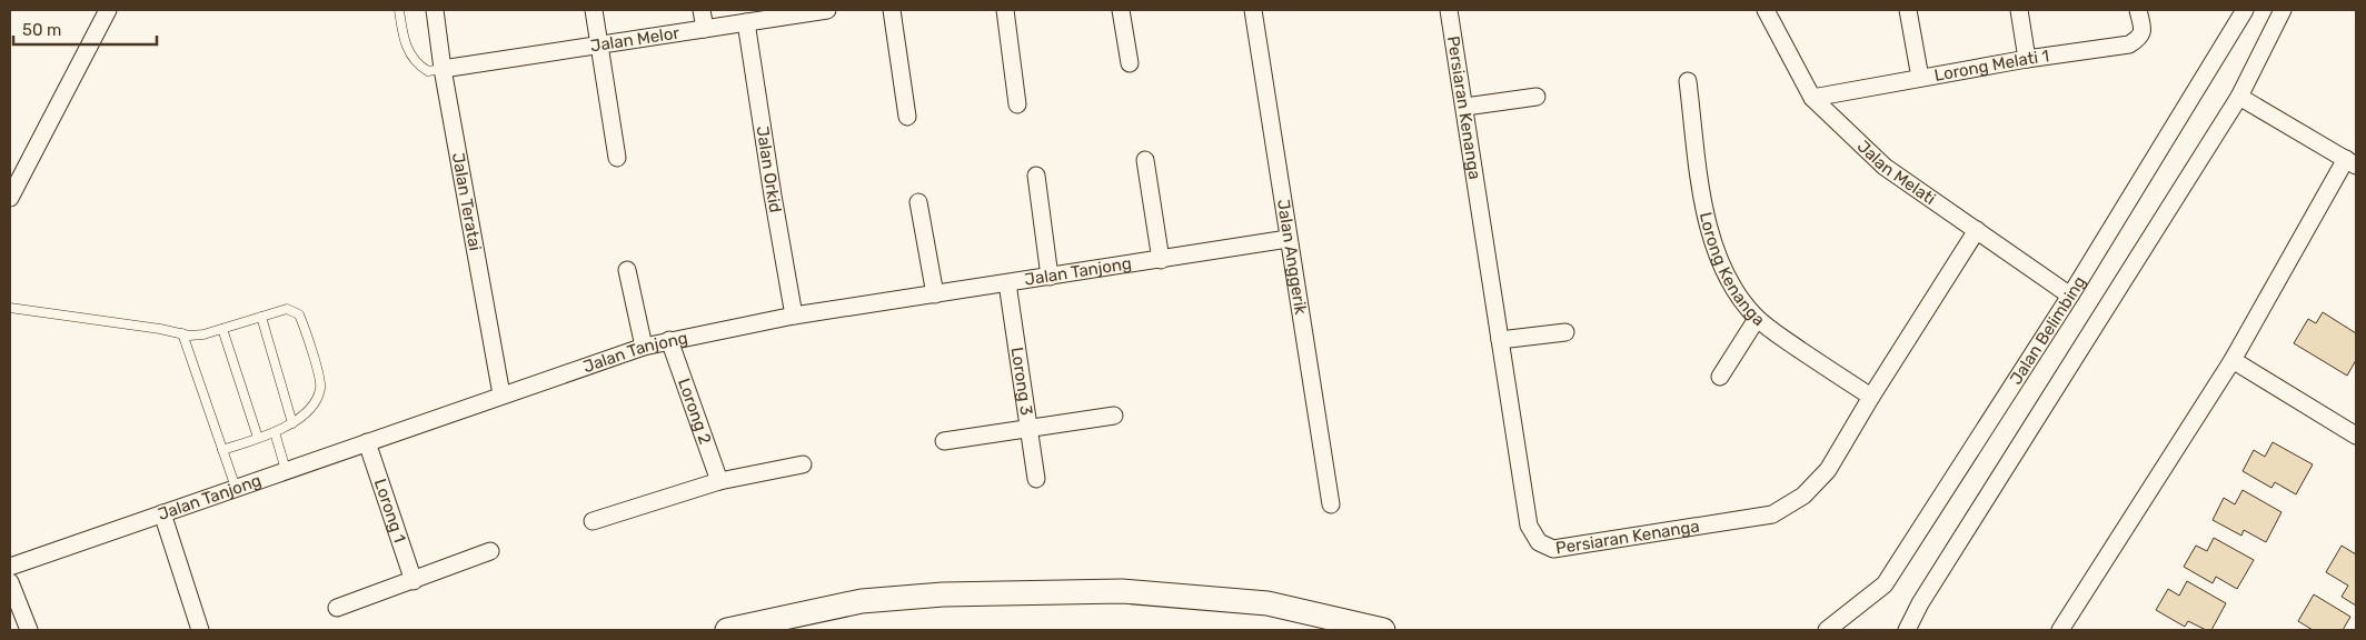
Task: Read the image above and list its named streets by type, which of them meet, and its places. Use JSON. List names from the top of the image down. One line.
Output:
{"streets":{"street":["Jalan Melor","Lorong Melati 1","Persiaran Kenanga","Jalan Orkid","Jalan Melati","Jalan Teratai","Jalan Anggerik","Lorong Kenanga","Jalan Tanjong","Jalan Belimbing","Lorong 3","Lorong 2","Lorong 1"]},"crossings":[["Jalan Melor","Jalan Orkid"],["Jalan Melor","Jalan Teratai"],["Lorong Melati 1","Jalan Melati"],["Persiaran Kenanga","Jalan Melati"],["Persiaran Kenanga","Lorong Kenanga"],["Jalan Orkid","Jalan Tanjong"],["Jalan Melati","Jalan Belimbing"],["Jalan Teratai","Jalan Tanjong"],["Jalan Anggerik","Jalan Tanjong"],["Jalan Tanjong","Lorong 3"],["Jalan Tanjong","Lorong 2"],["Jalan Tanjong","Lorong 1"]],"scale_bar":"50 m"}
